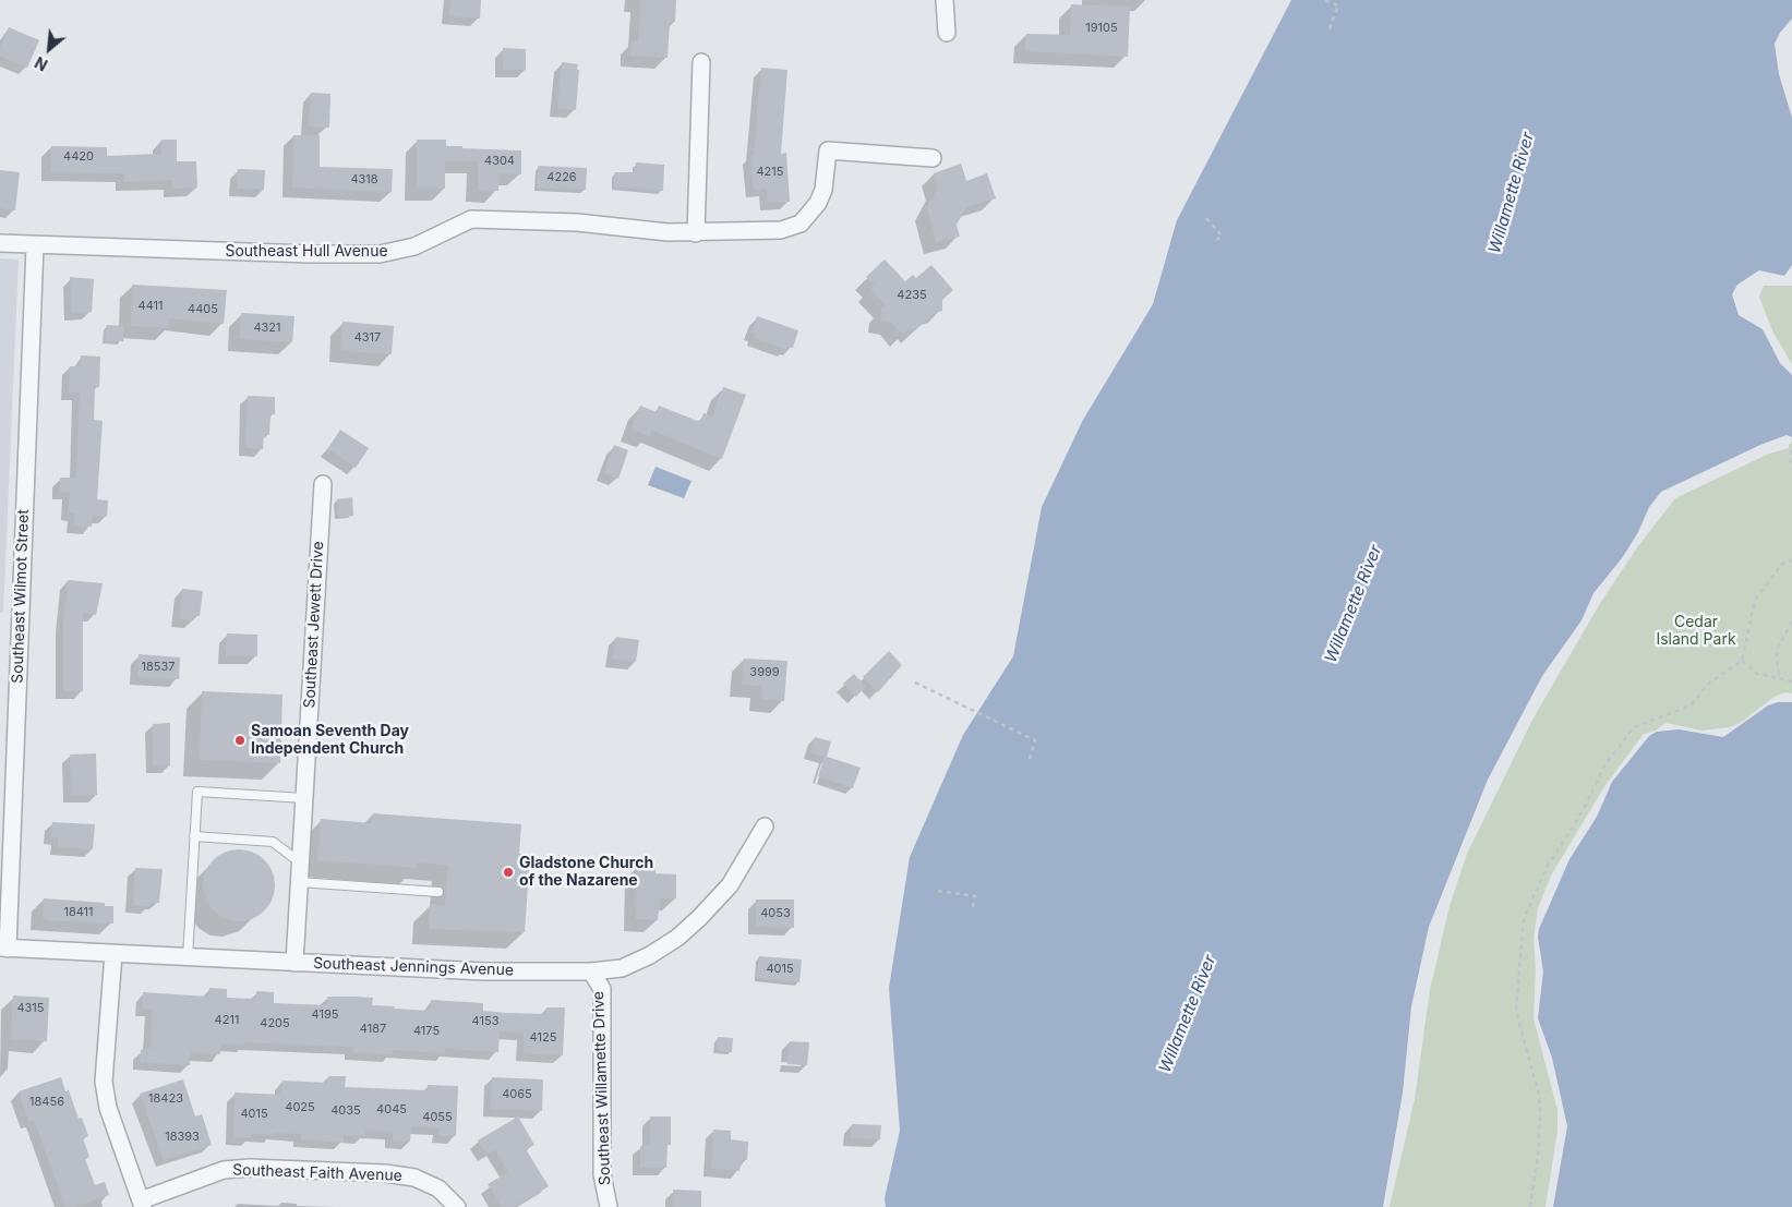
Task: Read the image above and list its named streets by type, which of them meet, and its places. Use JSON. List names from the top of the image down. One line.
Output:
{"streets":{"street":["Southeast Hull Avenue","Southeast Wilmot Street","Southeast Jewett Drive","Southeast Jennings Avenue","Southeast Willamette Drive","Southeast Faith Avenue"]},"crossings":[["Southeast Hull Avenue","Southeast Wilmot Street"],["Southeast Wilmot Street","Southeast Jennings Avenue"],["Southeast Jewett Drive","Southeast Jennings Avenue"],["Southeast Jennings Avenue","Southeast Willamette Drive"]],"water":["Willamette River"],"parks":["Cedar Island Park"],"places":["Samoan Seventh Day Independent Church","Gladstone Church of the Nazarene"],"house_numbers":["19105","4420","4304","4215","4226","4318","4235","4411","4405","4321","4317","18537","3999","18411","4053","4015","4315","4195","4211","4153","4205","4187","4175","4125","4065","18423","18456","4025","4045","4035","4015","4055","18393"],"north":"bottom left"}
